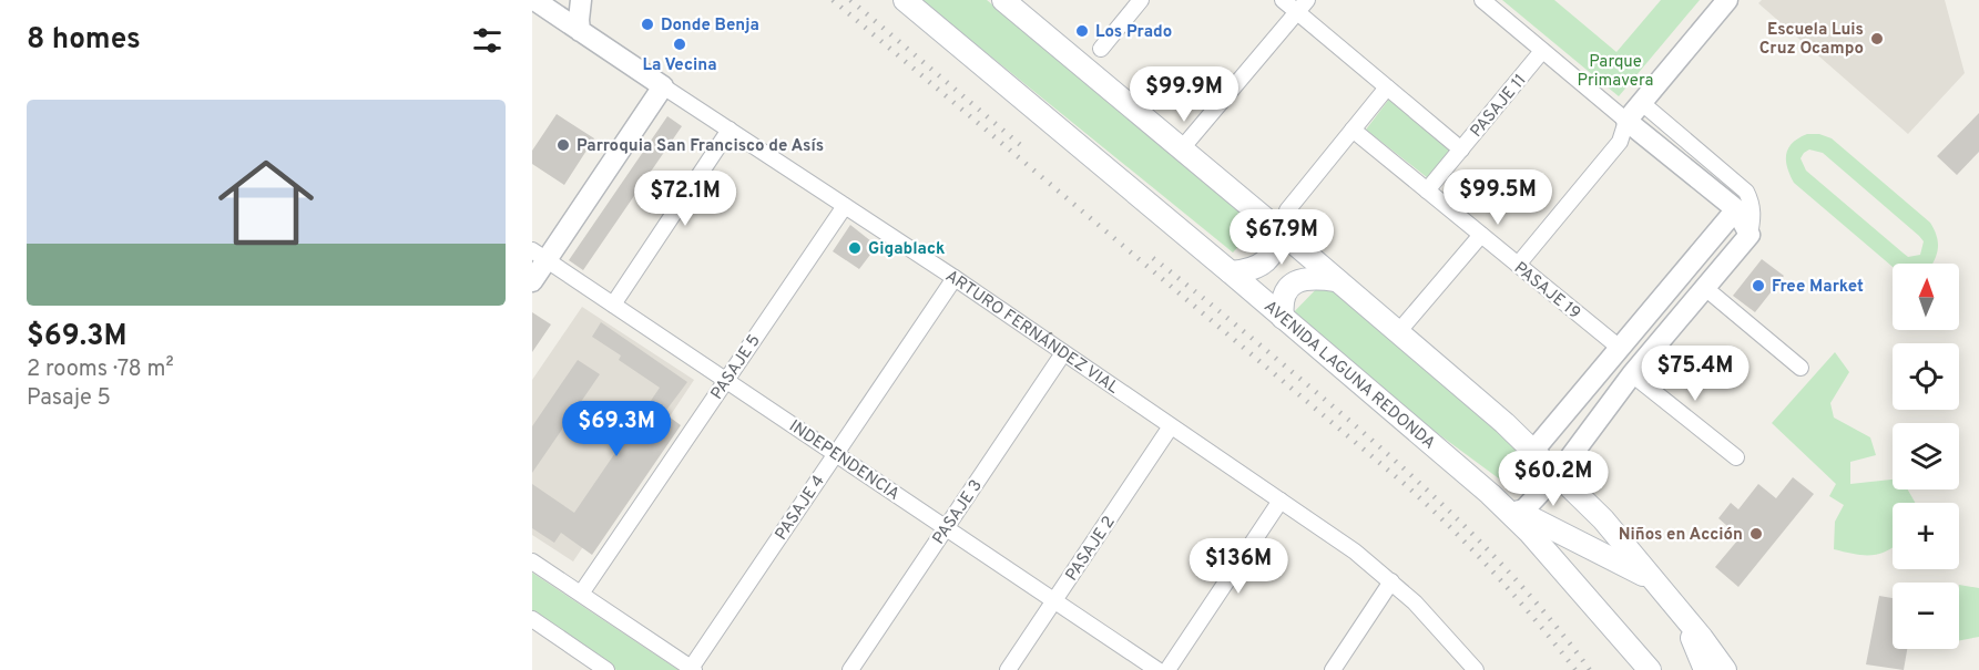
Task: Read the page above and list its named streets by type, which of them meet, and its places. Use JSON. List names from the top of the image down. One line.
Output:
{"streets":{"main road":["AVENIDA LAGUNA REDONDA"],"street":["PASAJE 11","PASAJE 19","ARTURO FERNÁNDEZ VIAL","PASAJE 5","INDEPENDENCIA","PASAJE 4","PASAJE 3","PASAJE 2"]},"crossings":[["PASAJE 11","PASAJE 19"],["ARTURO FERNÁNDEZ VIAL","PASAJE 5"],["ARTURO FERNÁNDEZ VIAL","PASAJE 4"],["ARTURO FERNÁNDEZ VIAL","PASAJE 3"],["ARTURO FERNÁNDEZ VIAL","PASAJE 2"],["PASAJE 5","INDEPENDENCIA"],["INDEPENDENCIA","PASAJE 4"],["INDEPENDENCIA","PASAJE 3"],["INDEPENDENCIA","PASAJE 2"]],"parks":["Parque Primavera"],"places":["Donde Benja","Los Prado","Escuela Luis Cruz Ocampo","La Vecina","Parroquia San Francisco de Asís","Gigablack","Free Market","Niños en Acción"],"north":"top","page":{"heading":"8 homes","price":["$99.9M","$99.5M","$72.1M","$67.9M","$75.4M","$69.3M","$60.2M","$136M"],"list":[{"name":"$69.3M","note":"2 rooms · 78 m² · Pasaje 5"}],"map_buttons":["+","−"]}}
